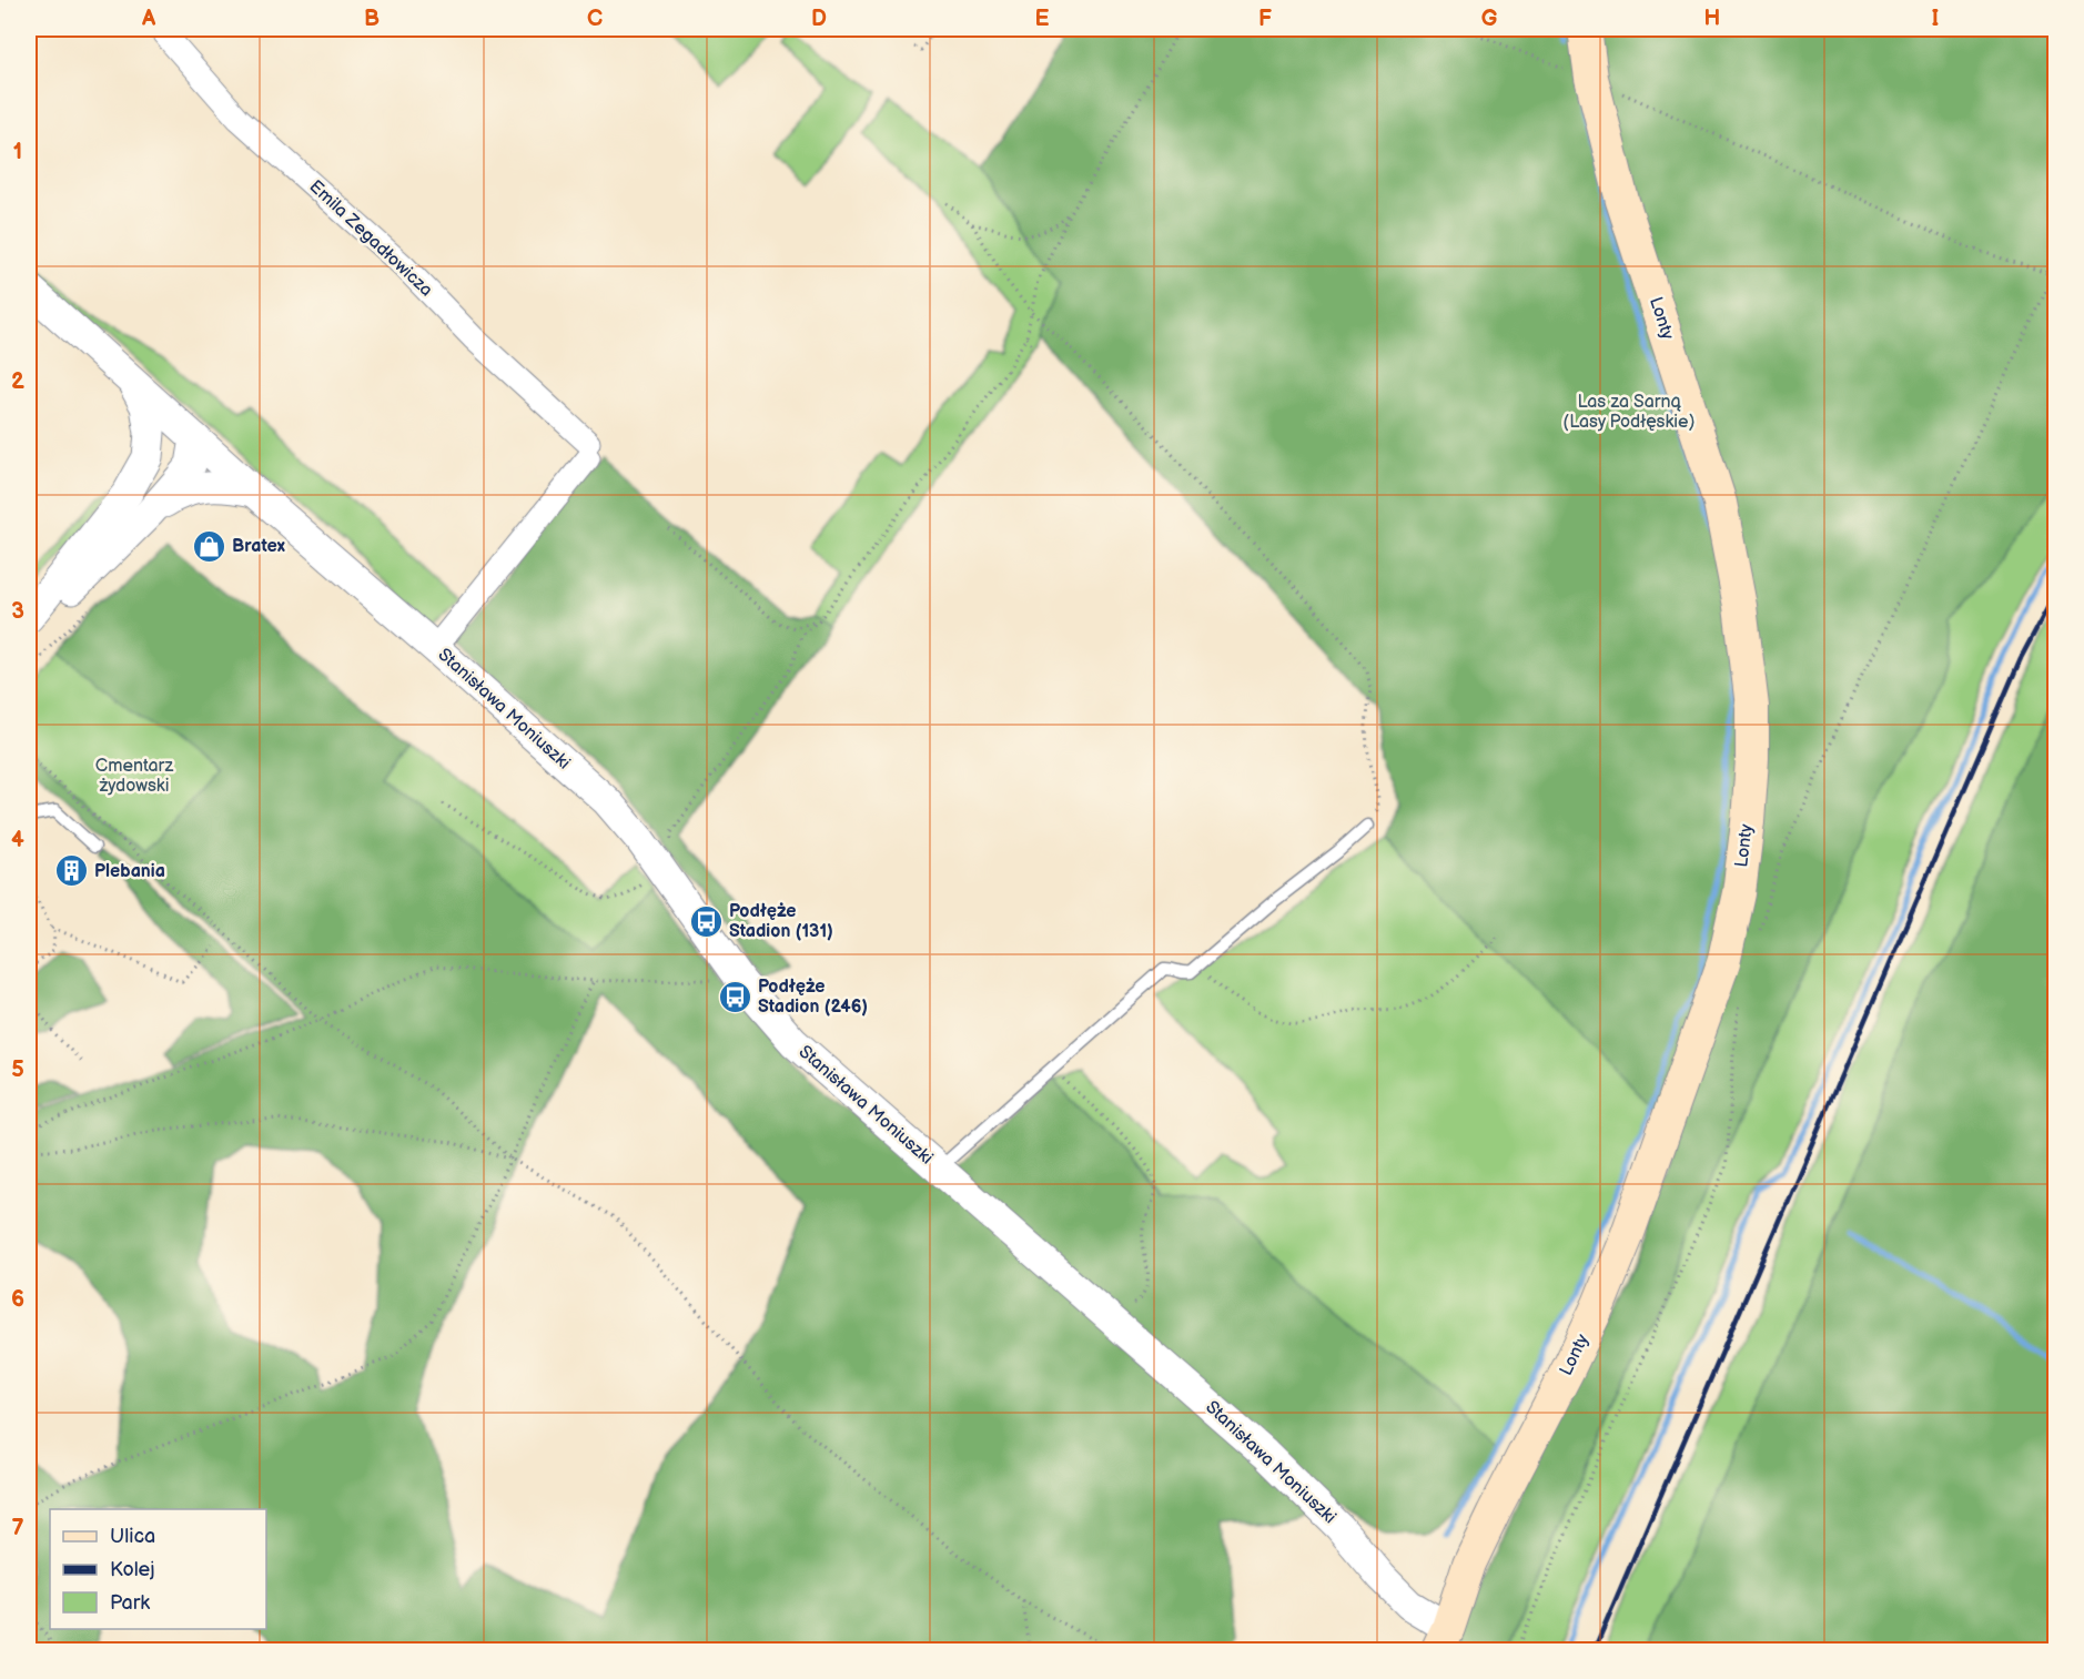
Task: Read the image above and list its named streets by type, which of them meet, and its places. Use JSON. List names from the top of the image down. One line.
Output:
{"streets":{"main road":["Lonty"],"street":["Emila Zegadłowicza","Stanisława Moniuszki"]},"crossings":[["Emila Zegadłowicza","Stanisława Moniuszki"],["Lonty","Stanisława Moniuszki"]],"parks":["Las za Sarną (Lasy Podłęskie)","Cmentarz żydowski"],"places":{"shop":["Bratex"],"building":["Plebania"],"bus stop":["Podłęże Stadion (131)","Podłęże Stadion (246)"]},"legend":["Ulica","Kolej","Park"],"grid":{"columns":["A","B","C","D","E","F","G","H","I"],"rows":["1","2","3","4","5","6","7"]}}
